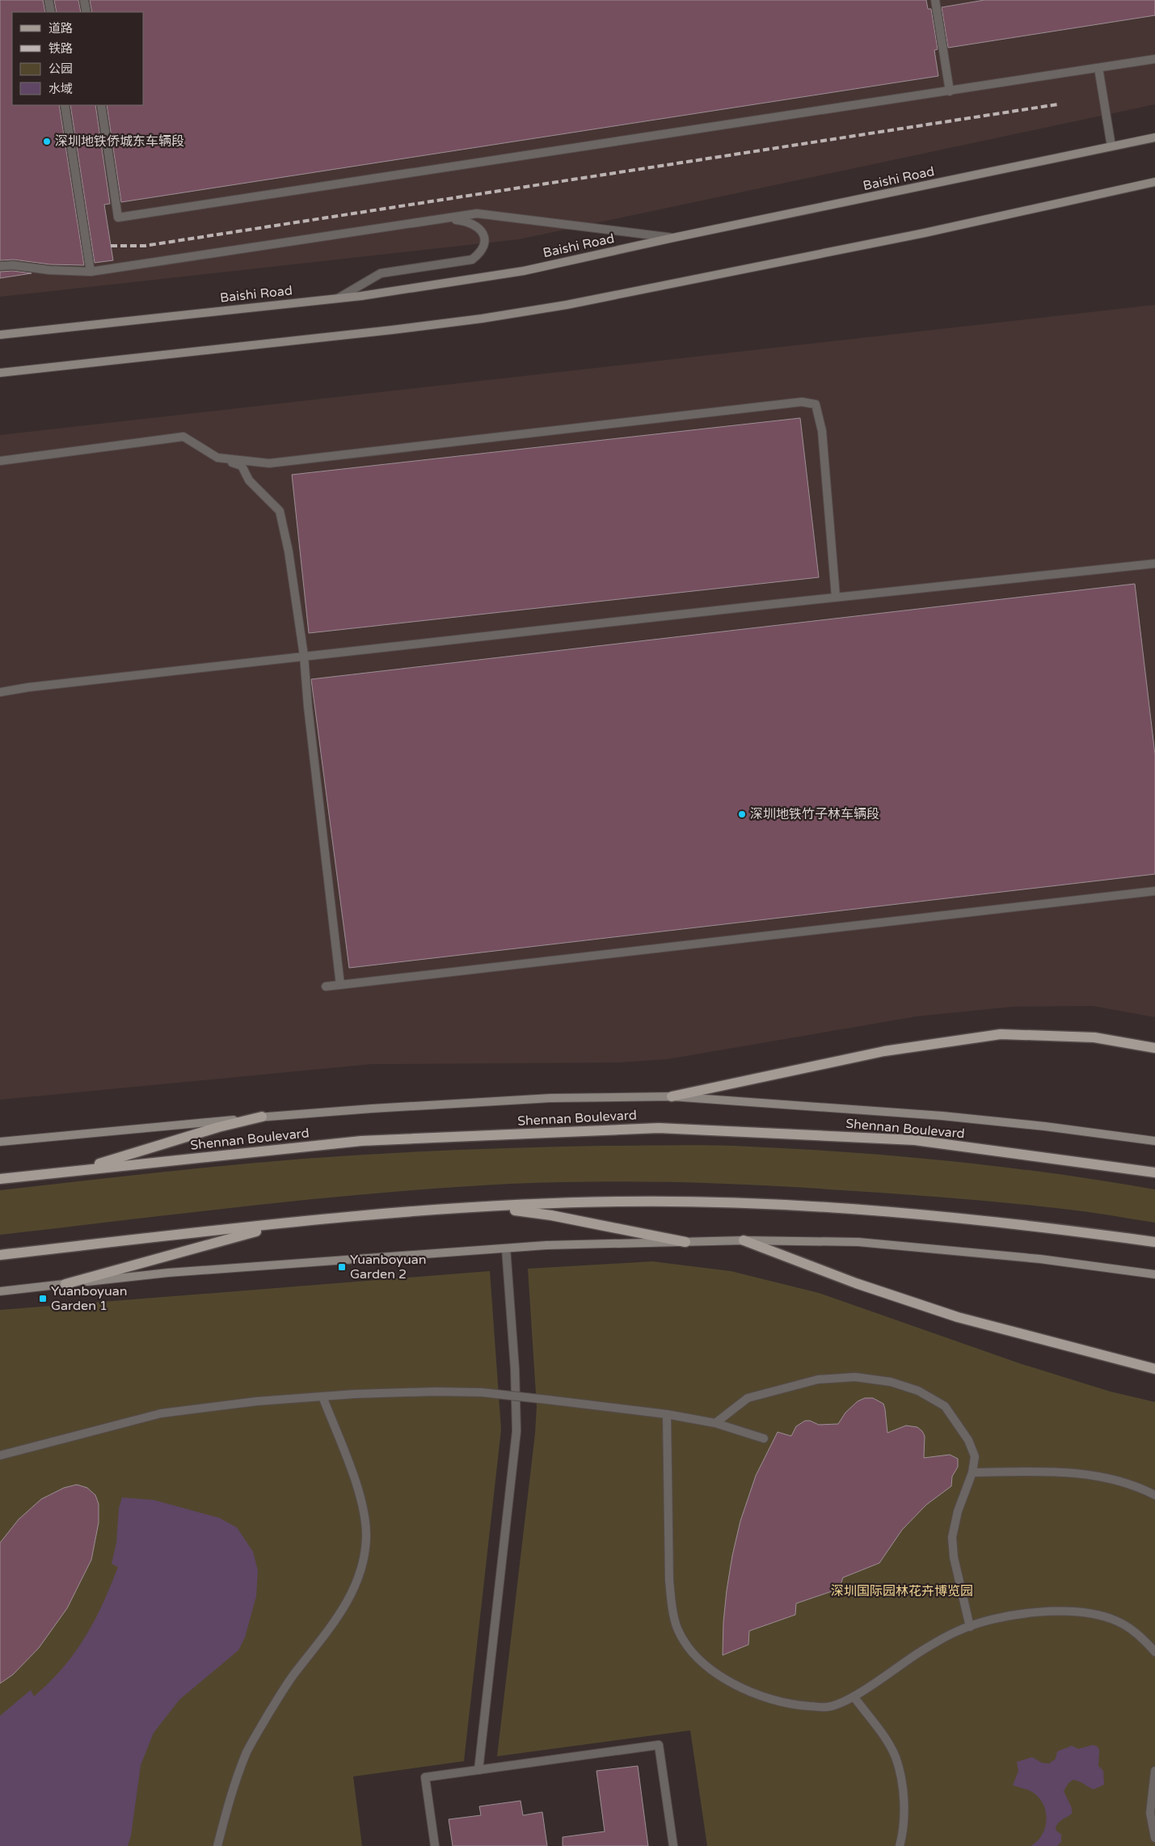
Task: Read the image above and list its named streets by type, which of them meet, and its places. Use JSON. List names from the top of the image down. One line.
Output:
{"streets":{"main road":["Baishi Road","Shennan Boulevard"]},"parks":["深圳国际园林花卉博览园"],"places":{"other":["深圳地铁侨城东车辆段","深圳地铁竹子林车辆段"],"transit":["Yuanboyuan Garden 2","Yuanboyuan Garden 1"]},"legend":["道路","铁路","公园","水域"]}
